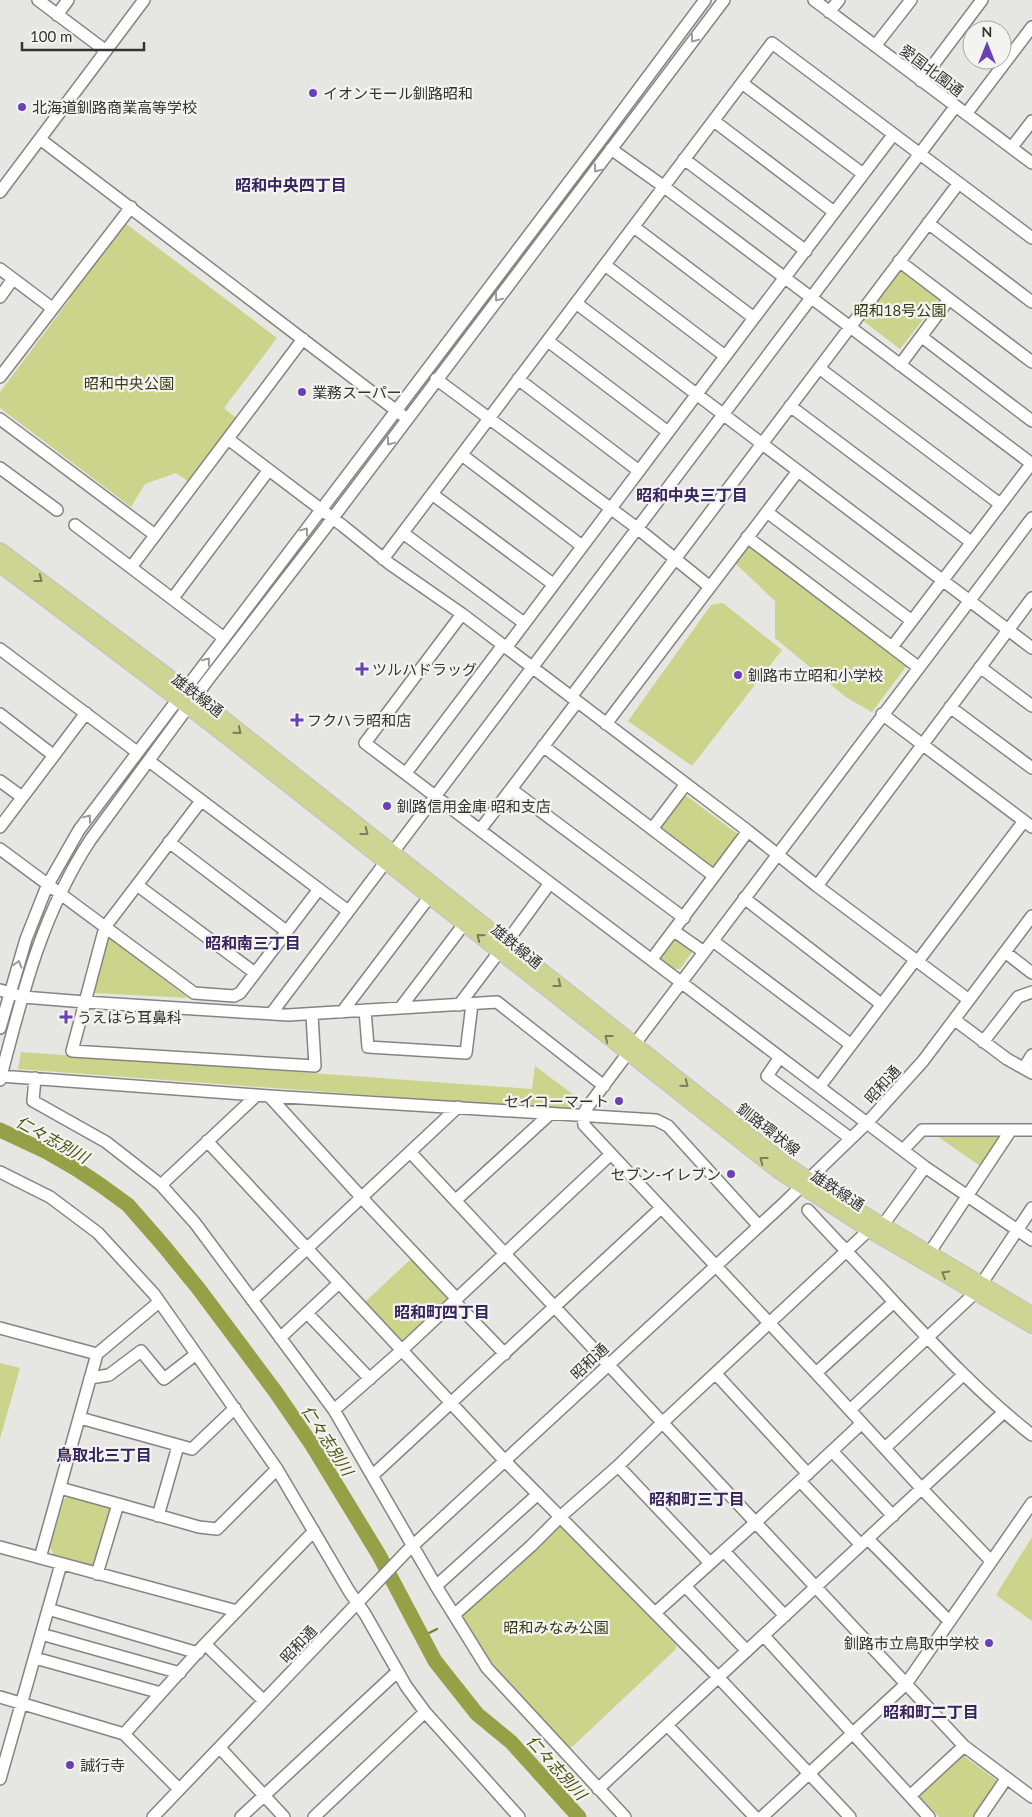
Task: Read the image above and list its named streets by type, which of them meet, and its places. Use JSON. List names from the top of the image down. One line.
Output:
{"streets":{"main road":["雄鉄線通"],"street":["愛国北園通","昭和通"]},"crossings":[["雄鉄線通","昭和通"]],"districts":["昭和中央四丁目","昭和中央三丁目","昭和南三丁目","昭和町四丁目","鳥取北三丁目","昭和町三丁目","昭和町二丁目"],"water":["仁々志別川"],"parks":["昭和18号公園","昭和中央公園","昭和みなみ公園"],"places":{"other":["イオンモール釧路昭和","北海道釧路商業高等学校","業務スーパー","釧路市立昭和小学校","釧路信用金庫 昭和支店","セイコーマート","セブン-イレブン","釧路市立鳥取中学校","誠行寺"],"health":["ツルハドラッグ","フクハラ昭和店","うえはら耳鼻科"]},"scale_bar":"100 m","north":"top"}
